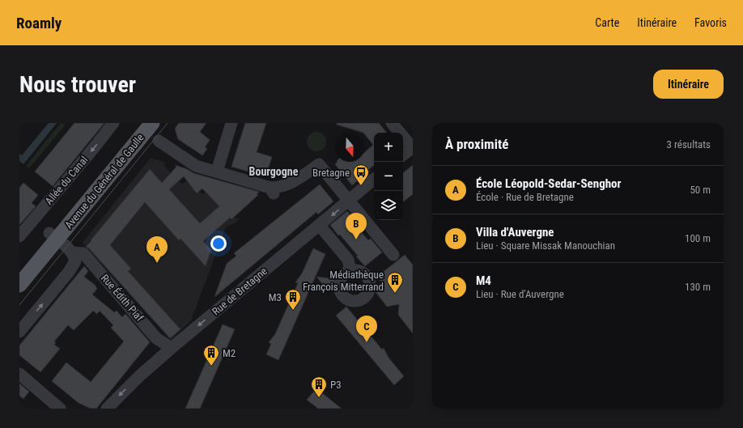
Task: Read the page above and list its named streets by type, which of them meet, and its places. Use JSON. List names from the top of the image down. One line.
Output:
{"streets":{"main road":["Avenue du Général de Gaulle"],"street":["Allée du Canal","Rue de Bretagne","Rue Édith Piaf"]},"crossings":[["Avenue du Général de Gaulle","Rue Édith Piaf"],["Rue de Bretagne","Rue Édith Piaf"]],"one_way":["Allée du Canal","Rue de Bretagne"],"districts":["Bourgogne"],"places":{"bus stop":["Bretagne"],"building":["Médiathèque François Mitterrand","M3","M2","P3"]},"north":"bottom","page":{"header":"Roamly","nav":["Carte","Itinéraire","Favoris"],"buttons":"Itinéraire","title":"Nous trouver","heading":["À proximité","3 résultats"],"map_buttons":["+","−"],"list":[{"mark":"A","name":"École Léopold-Sedar-Senghor","note":"École · Rue de Bretagne","value":"50 m"},{"mark":"B","name":"Villa d'Auvergne","note":"Lieu · Square Missak Manouchian","value":"100 m"},{"mark":"C","name":"M4","note":"Lieu · Rue d'Auvergne","value":"130 m"}],"pins":["B","A","C"]}}
